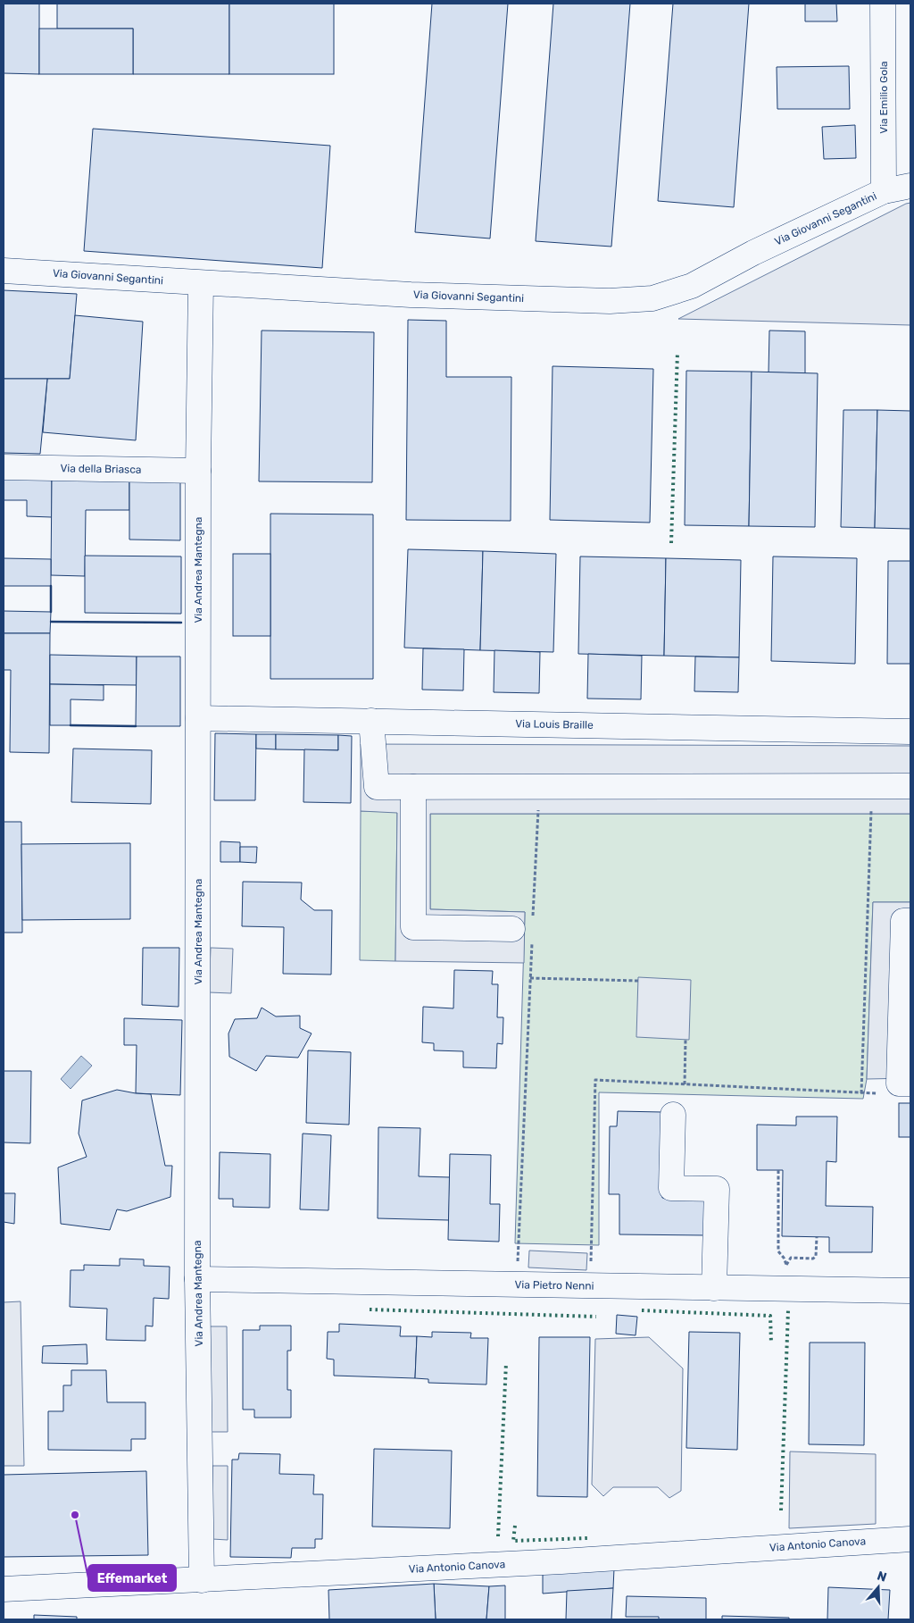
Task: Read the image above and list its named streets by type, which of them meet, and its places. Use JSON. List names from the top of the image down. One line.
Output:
{"streets":{"street":["Via Emilio Gola","Via Giovanni Segantini","Via della Briasca","Via Andrea Mantegna","Via Louis Braille","Via Pietro Nenni","Via Antonio Canova"]},"crossings":[["Via Emilio Gola","Via Giovanni Segantini"],["Via Giovanni Segantini","Via Andrea Mantegna"],["Via della Briasca","Via Andrea Mantegna"],["Via Andrea Mantegna","Via Louis Braille"],["Via Andrea Mantegna","Via Pietro Nenni"],["Via Andrea Mantegna","Via Antonio Canova"]],"places":["Effemarket"],"north":"top"}
